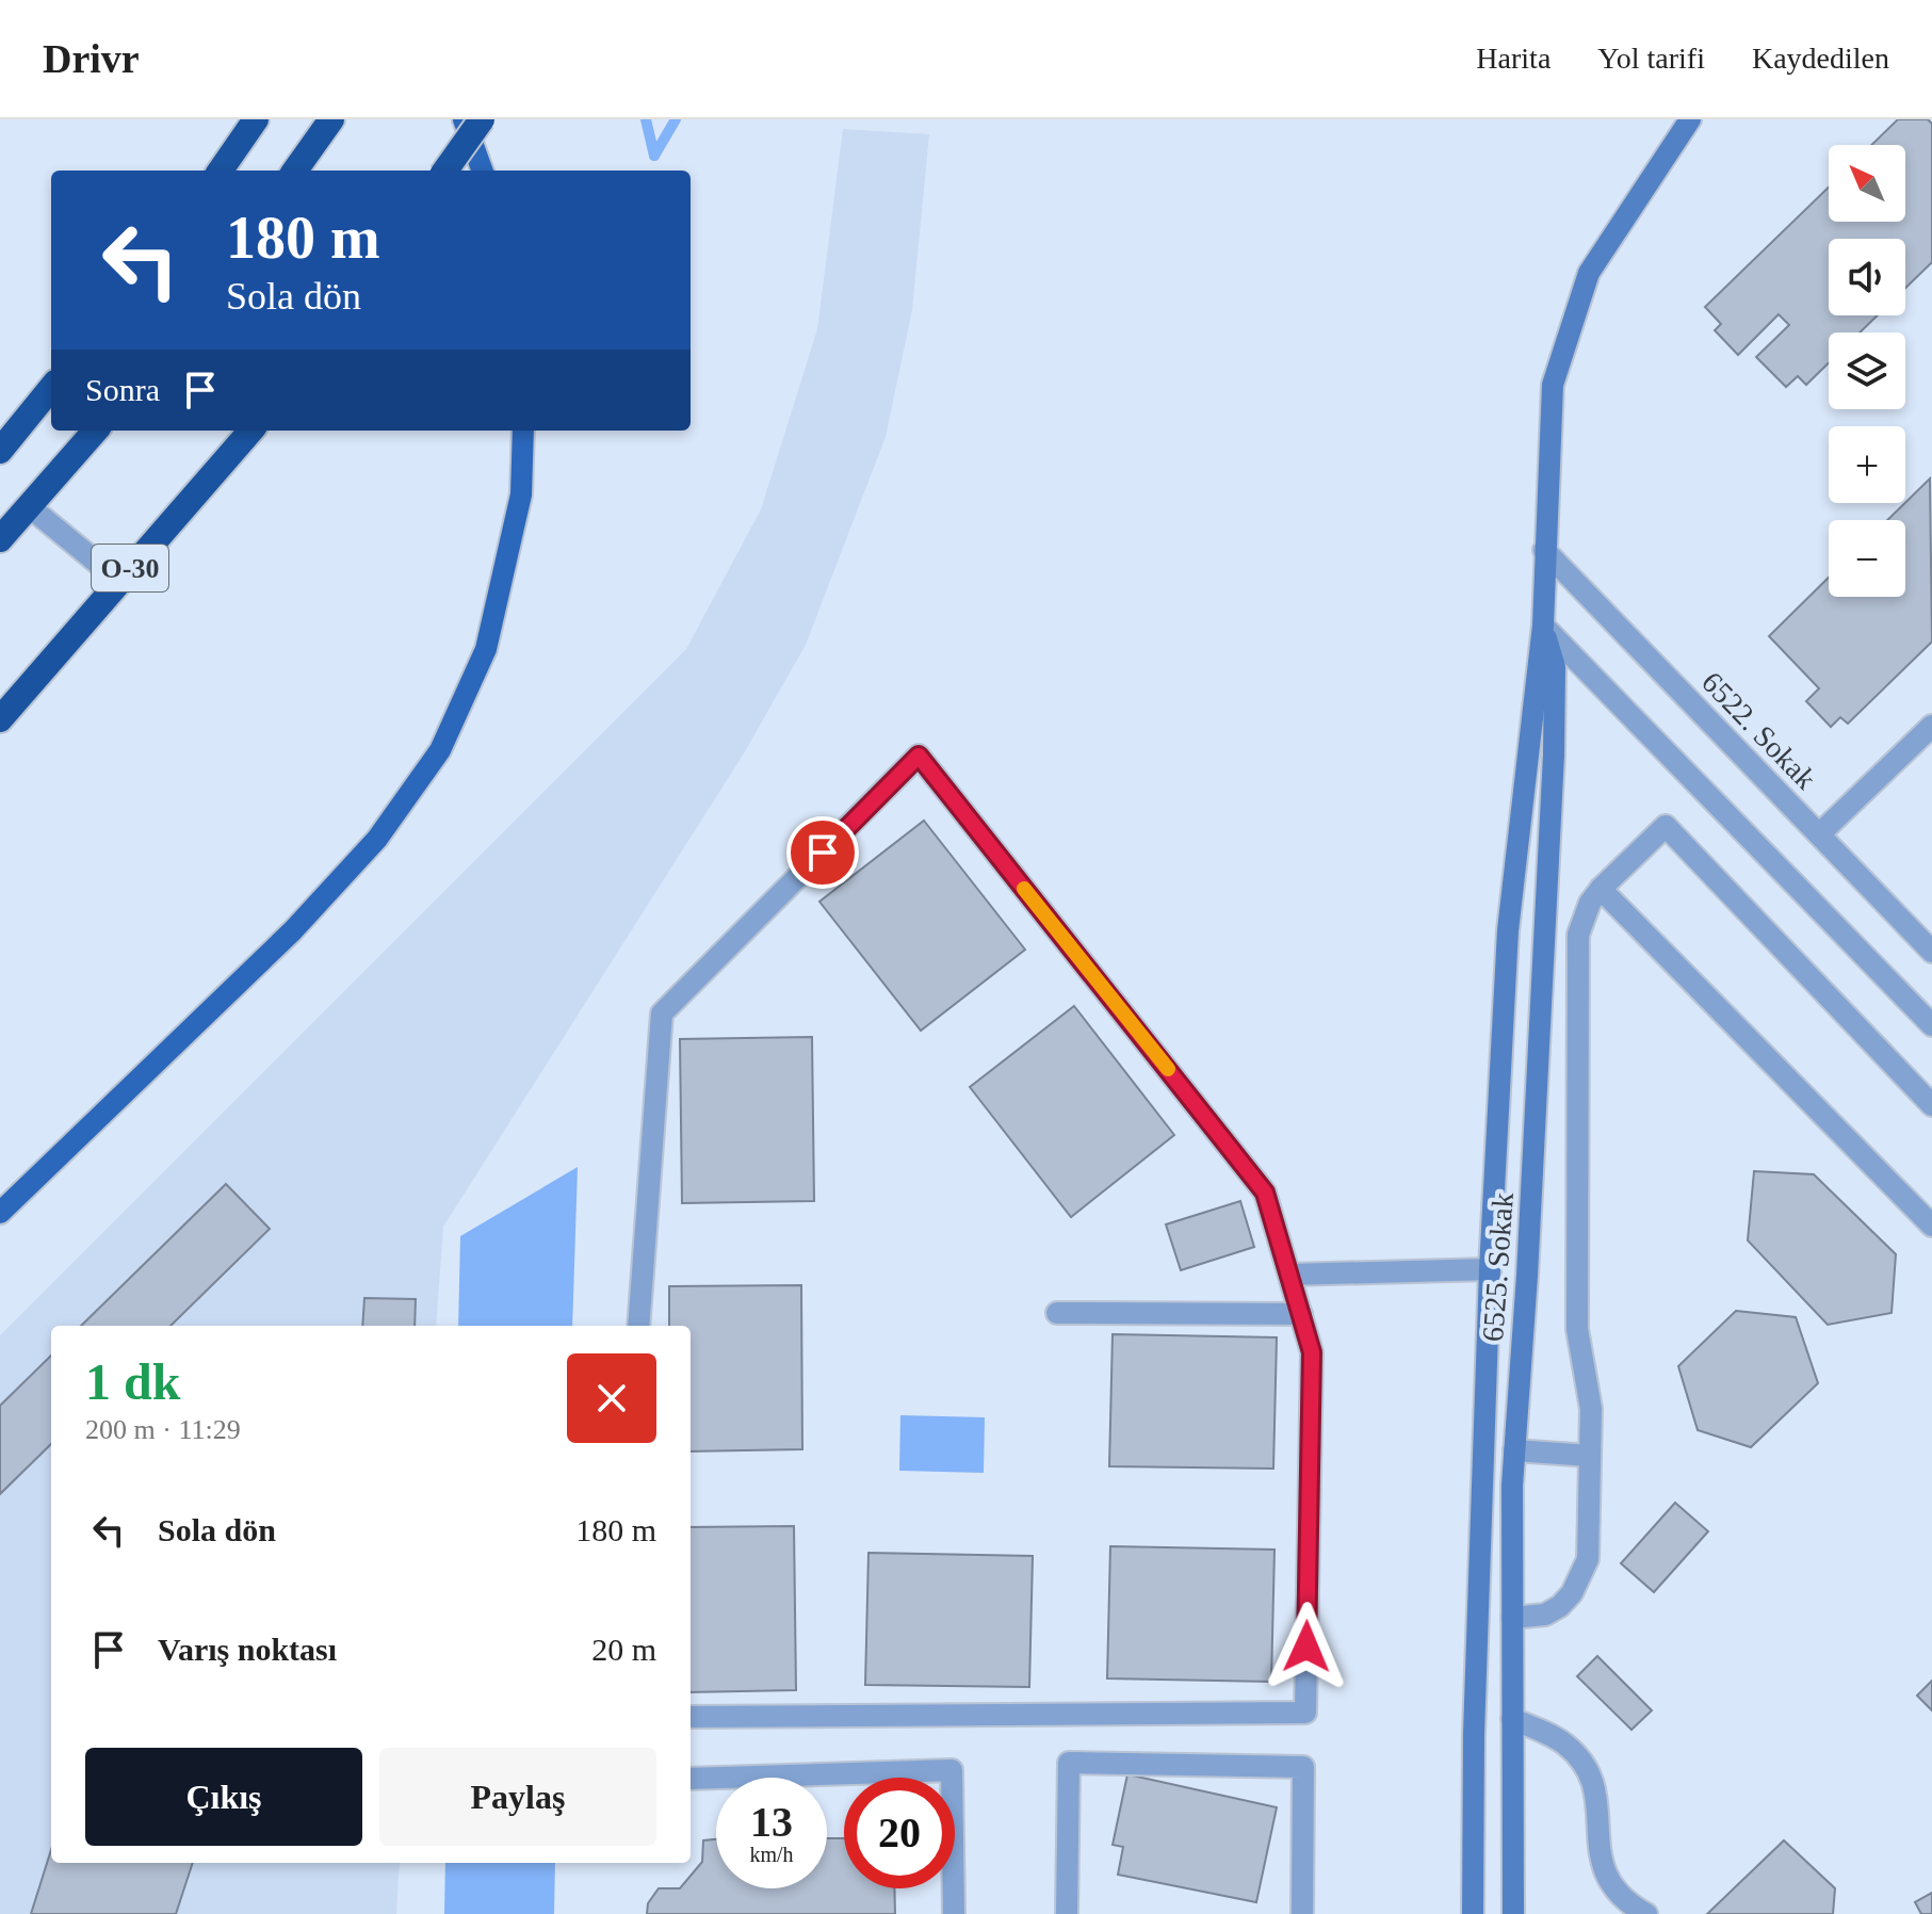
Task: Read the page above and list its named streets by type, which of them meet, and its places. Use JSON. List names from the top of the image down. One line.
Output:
{"streets":{"highway":["O-30"],"street":["6522. Sokak","6525. Sokak"]},"crossings":[["6522. Sokak","6525. Sokak"]],"north":"top left","page":{"header":"Drivr","nav":["Harita","Yol tarifi","Kaydedilen"],"map_buttons":["+","−"],"turn":["180 m","Sola dön"],"then":"Sonra","heading":["1 dk","200 m · 11:29"],"list":[{"name":"Sola dön","value":"180 m"},{"name":"Varış noktası","value":"20 m"}],"buttons":["Çıkış","Paylaş"],"speed":"13 km/h","limit":"20"}}
